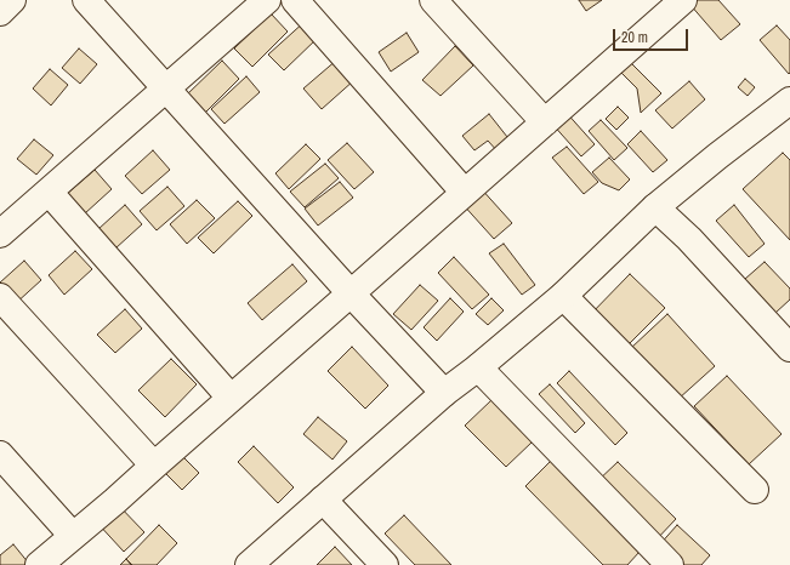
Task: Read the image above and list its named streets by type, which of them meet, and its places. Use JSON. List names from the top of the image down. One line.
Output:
{"scale_bar":"20 m"}
